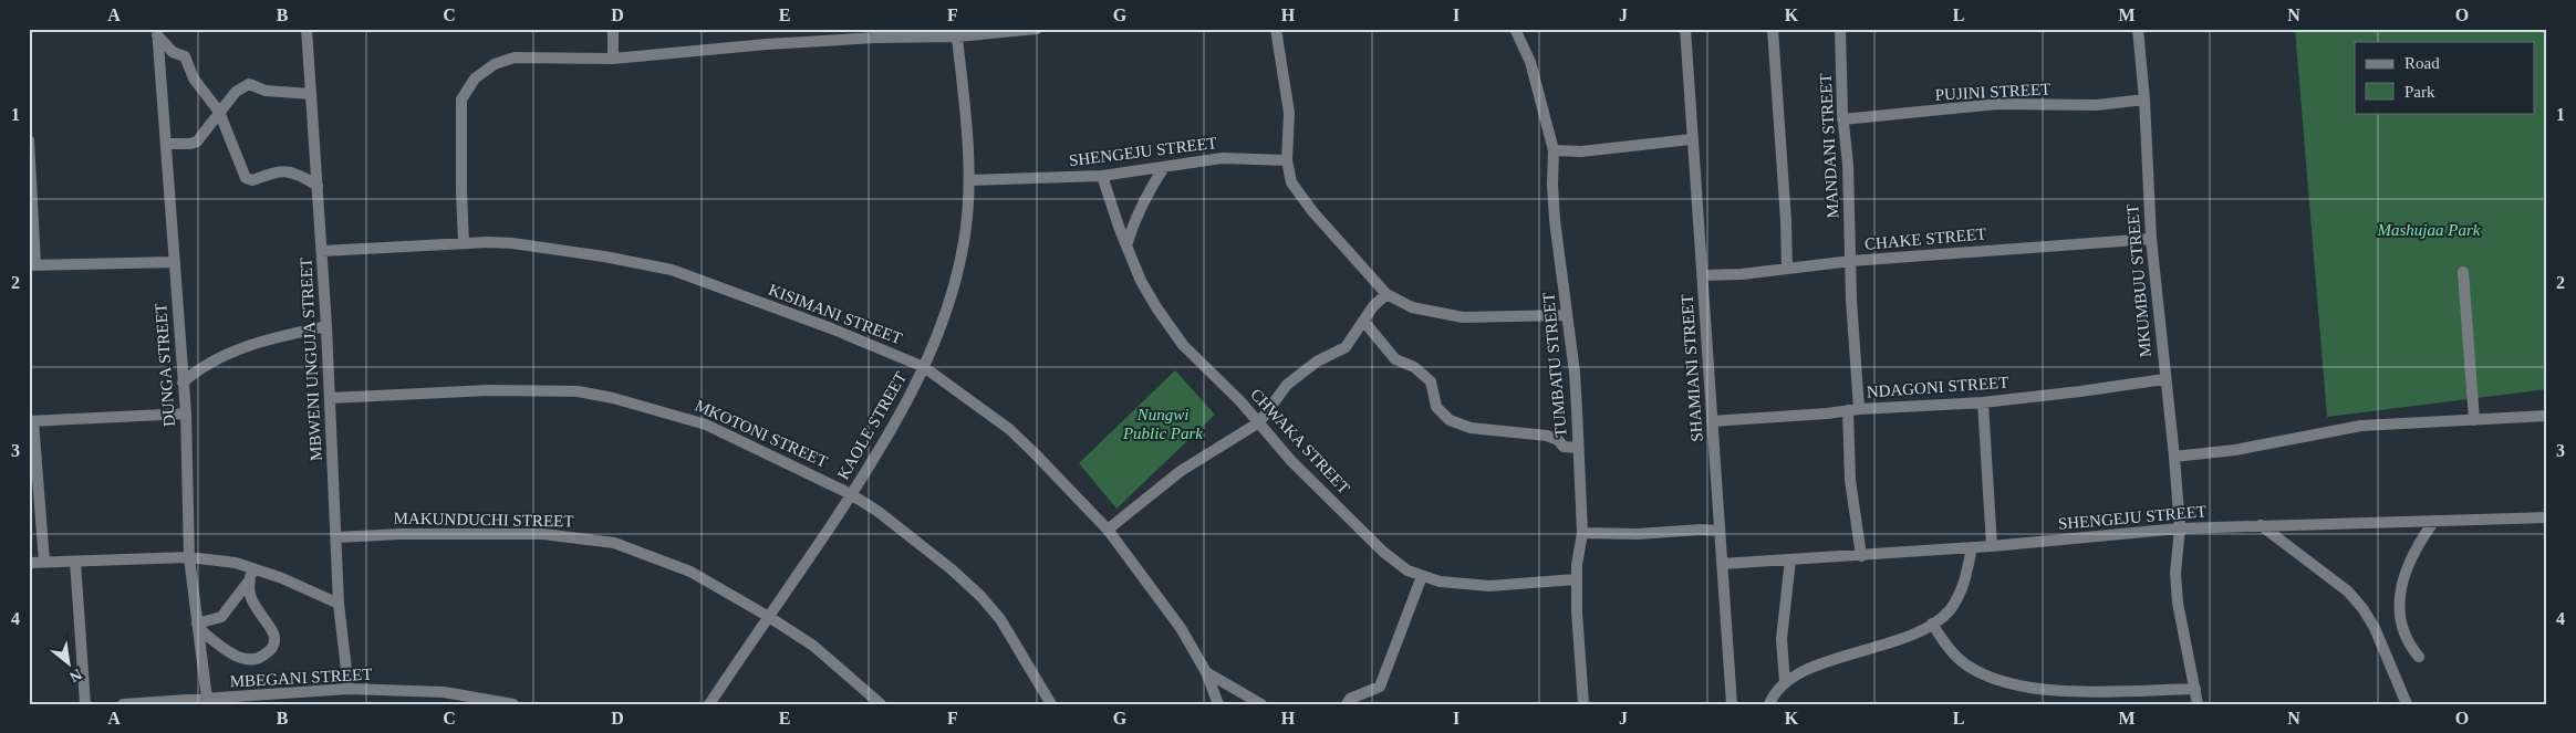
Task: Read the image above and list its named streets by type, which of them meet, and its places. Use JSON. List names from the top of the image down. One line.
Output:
{"streets":{"street":["PUJINI STREET","MANDANI STREET","SHENGEJU STREET","CHAKE STREET","MKUMBUU STREET","KISIMANI STREET","MBWENI UNGUJA STREET","DUNGA STREET","TUMBATU STREET","SHAMIANI STREET","NDAGONI STREET","KAOLE STREET","MKOTONI STREET","CHWAKA STREET","MAKUNDUCHI STREET","MBEGANI STREET"]},"crossings":[["PUJINI STREET","MANDANI STREET"],["PUJINI STREET","MKUMBUU STREET"],["MANDANI STREET","SHENGEJU STREET"],["MANDANI STREET","CHAKE STREET"],["MANDANI STREET","NDAGONI STREET"],["SHENGEJU STREET","MKUMBUU STREET"],["SHENGEJU STREET","SHAMIANI STREET"],["SHENGEJU STREET","KAOLE STREET"],["SHENGEJU STREET","CHWAKA STREET"],["CHAKE STREET","MKUMBUU STREET"],["CHAKE STREET","SHAMIANI STREET"],["MKUMBUU STREET","NDAGONI STREET"],["KISIMANI STREET","MBWENI UNGUJA STREET"],["KISIMANI STREET","KAOLE STREET"],["MBWENI UNGUJA STREET","MKOTONI STREET"],["MBWENI UNGUJA STREET","MAKUNDUCHI STREET"],["MBWENI UNGUJA STREET","MBEGANI STREET"],["DUNGA STREET","MBEGANI STREET"],["TUMBATU STREET","CHWAKA STREET"],["SHAMIANI STREET","NDAGONI STREET"],["KAOLE STREET","MKOTONI STREET"],["KAOLE STREET","MAKUNDUCHI STREET"]],"parks":["Mashujaa Park","Nungwi Public Park"],"legend":["Road","Park"],"north":"bottom right","grid":{"columns":["A","B","C","D","E","F","G","H","I","J","K","L","M","N","O"],"rows":["1","2","3","4"]}}
